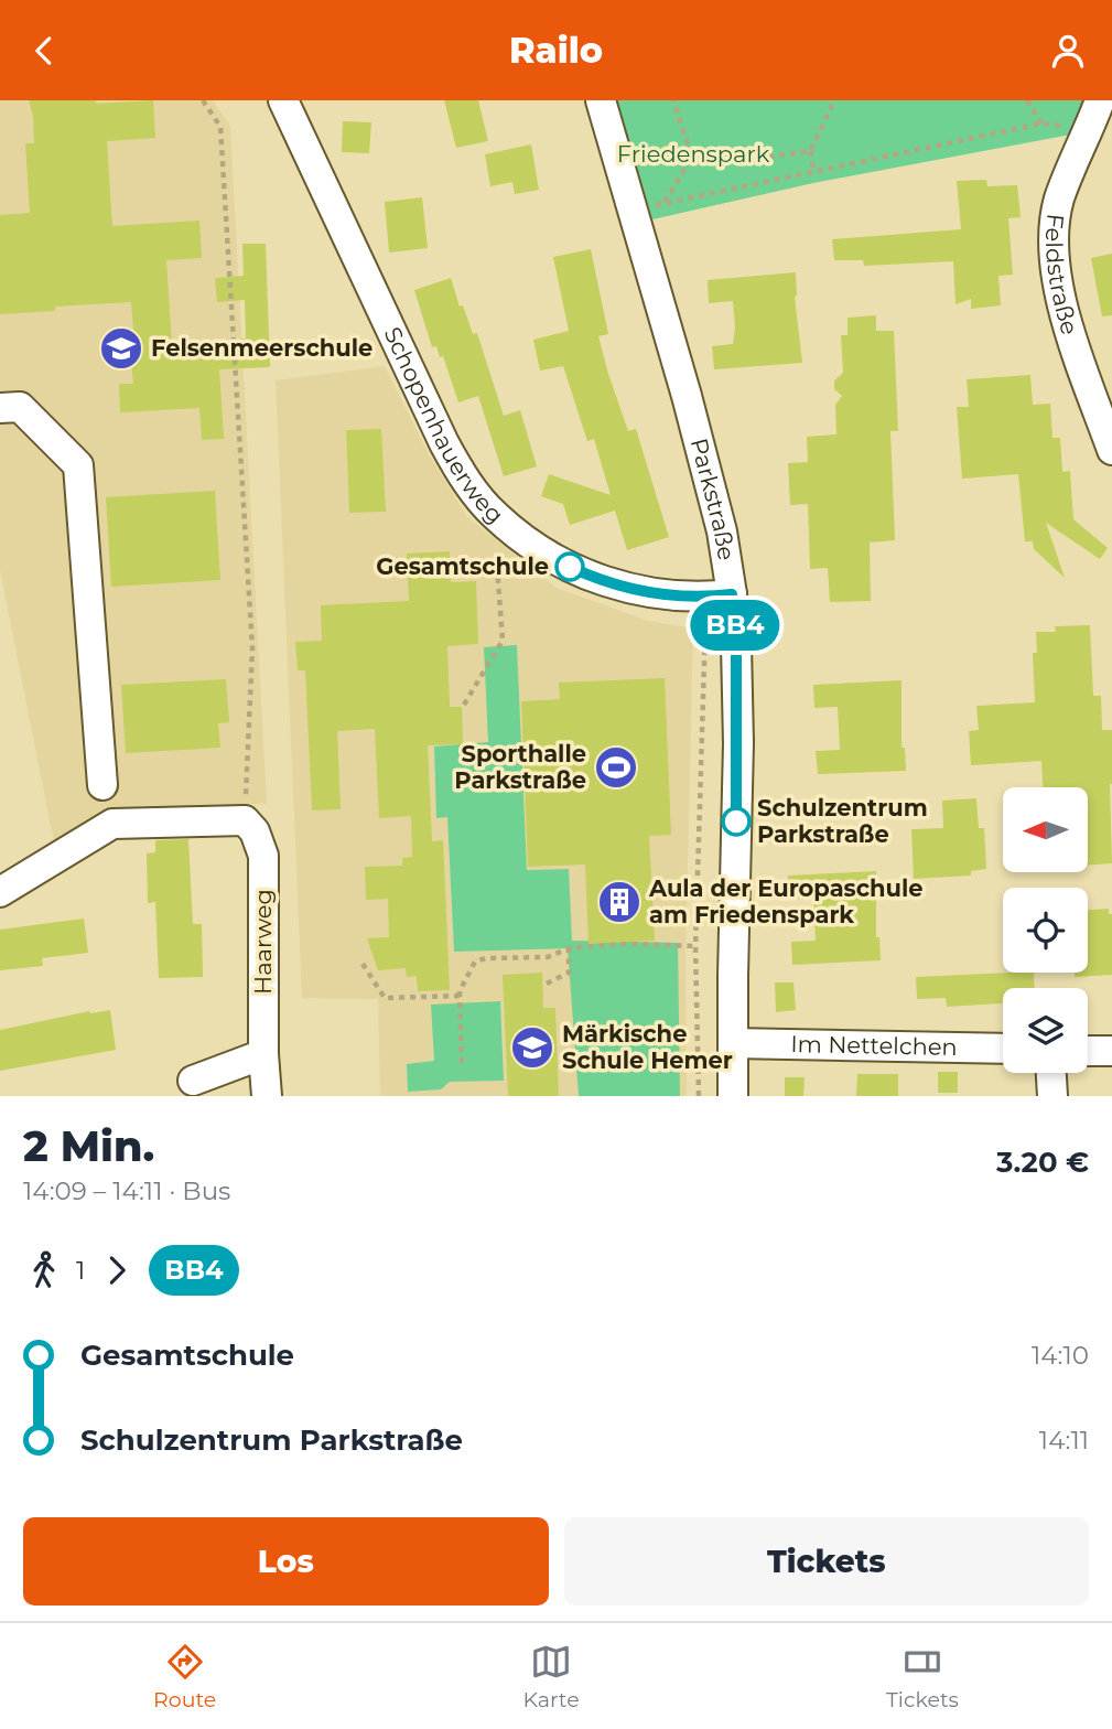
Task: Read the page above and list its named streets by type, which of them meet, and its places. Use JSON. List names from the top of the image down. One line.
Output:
{"streets":{"street":["Feldstraße","Schopenhauerweg","Parkstraße","Haarweg","Im Nettelchen"]},"crossings":[["Schopenhauerweg","Parkstraße"],["Parkstraße","Im Nettelchen"]],"parks":["Friedenspark"],"places":{"school or university":["Felsenmeerschule","Märkische Schule Hemer"],"other":["Gesamtschule","Schulzentrum Parkstraße"],"sports":["Sporthalle Parkstraße"],"building":["Aula der Europaschule am Friedenspark"]},"lines":["bus line BB4"],"north":"left","page":{"header":"Railo","on_map":"BB4","heading":["2 Min.","14:09 – 14:11 · Bus","3.20 €"],"legs":["1","BB4"],"list":[{"name":"Gesamtschule","value":"14:10"},{"name":"Schulzentrum Parkstraße","value":"14:11"}],"buttons":["Los","Tickets"],"tabs":["Route","Karte","Tickets"]}}
